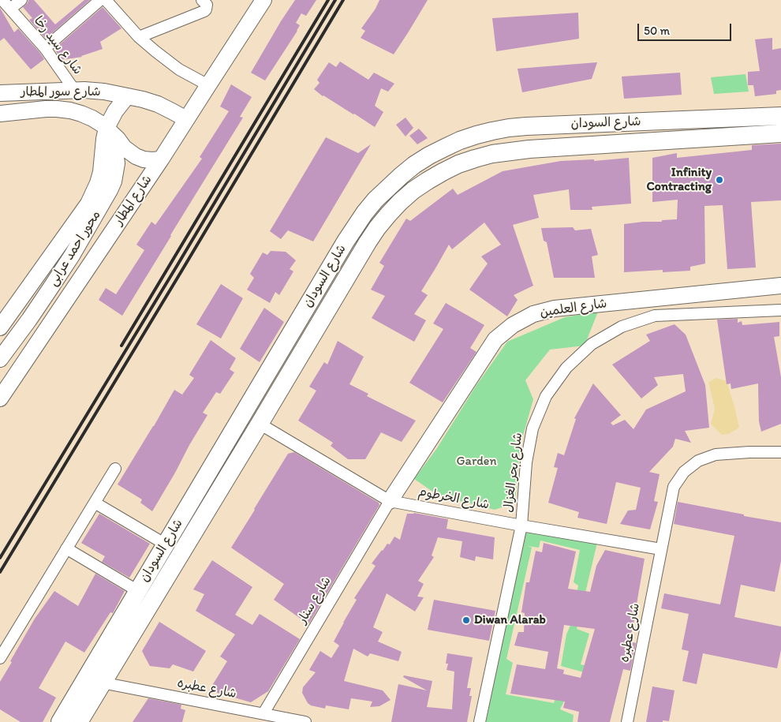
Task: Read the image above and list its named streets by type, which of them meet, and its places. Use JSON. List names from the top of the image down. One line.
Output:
{"streets":{"main road":["شارع السودان"],"street":["شارع سيد رخا","شارع سور المطار","شارع المطار","محور احمد عرابى","شارع العلمين","شارع بحر الغزال","شارع الخرطوم","شارع سنار","شارع عطبره"]},"crossings":[["شارع سيد رخا","شارع سور المطار"],["شارع سور المطار","شارع المطار"],["شارع سور المطار","محور احمد عرابى"],["شارع السودان","شارع الخرطوم"],["شارع السودان","شارع عطبره"],["شارع المطار","محور احمد عرابى"],["شارع العلمين","شارع الخرطوم"],["شارع العلمين","شارع سنار"],["شارع بحر الغزال","شارع الخرطوم"],["شارع الخرطوم","شارع سنار"],["شارع الخرطوم","شارع عطبره"],["شارع سنار","شارع عطبره"]],"parks":["Garden"],"places":["Infinity Contracting","Diwan Alarab"],"scale_bar":"50 m"}
